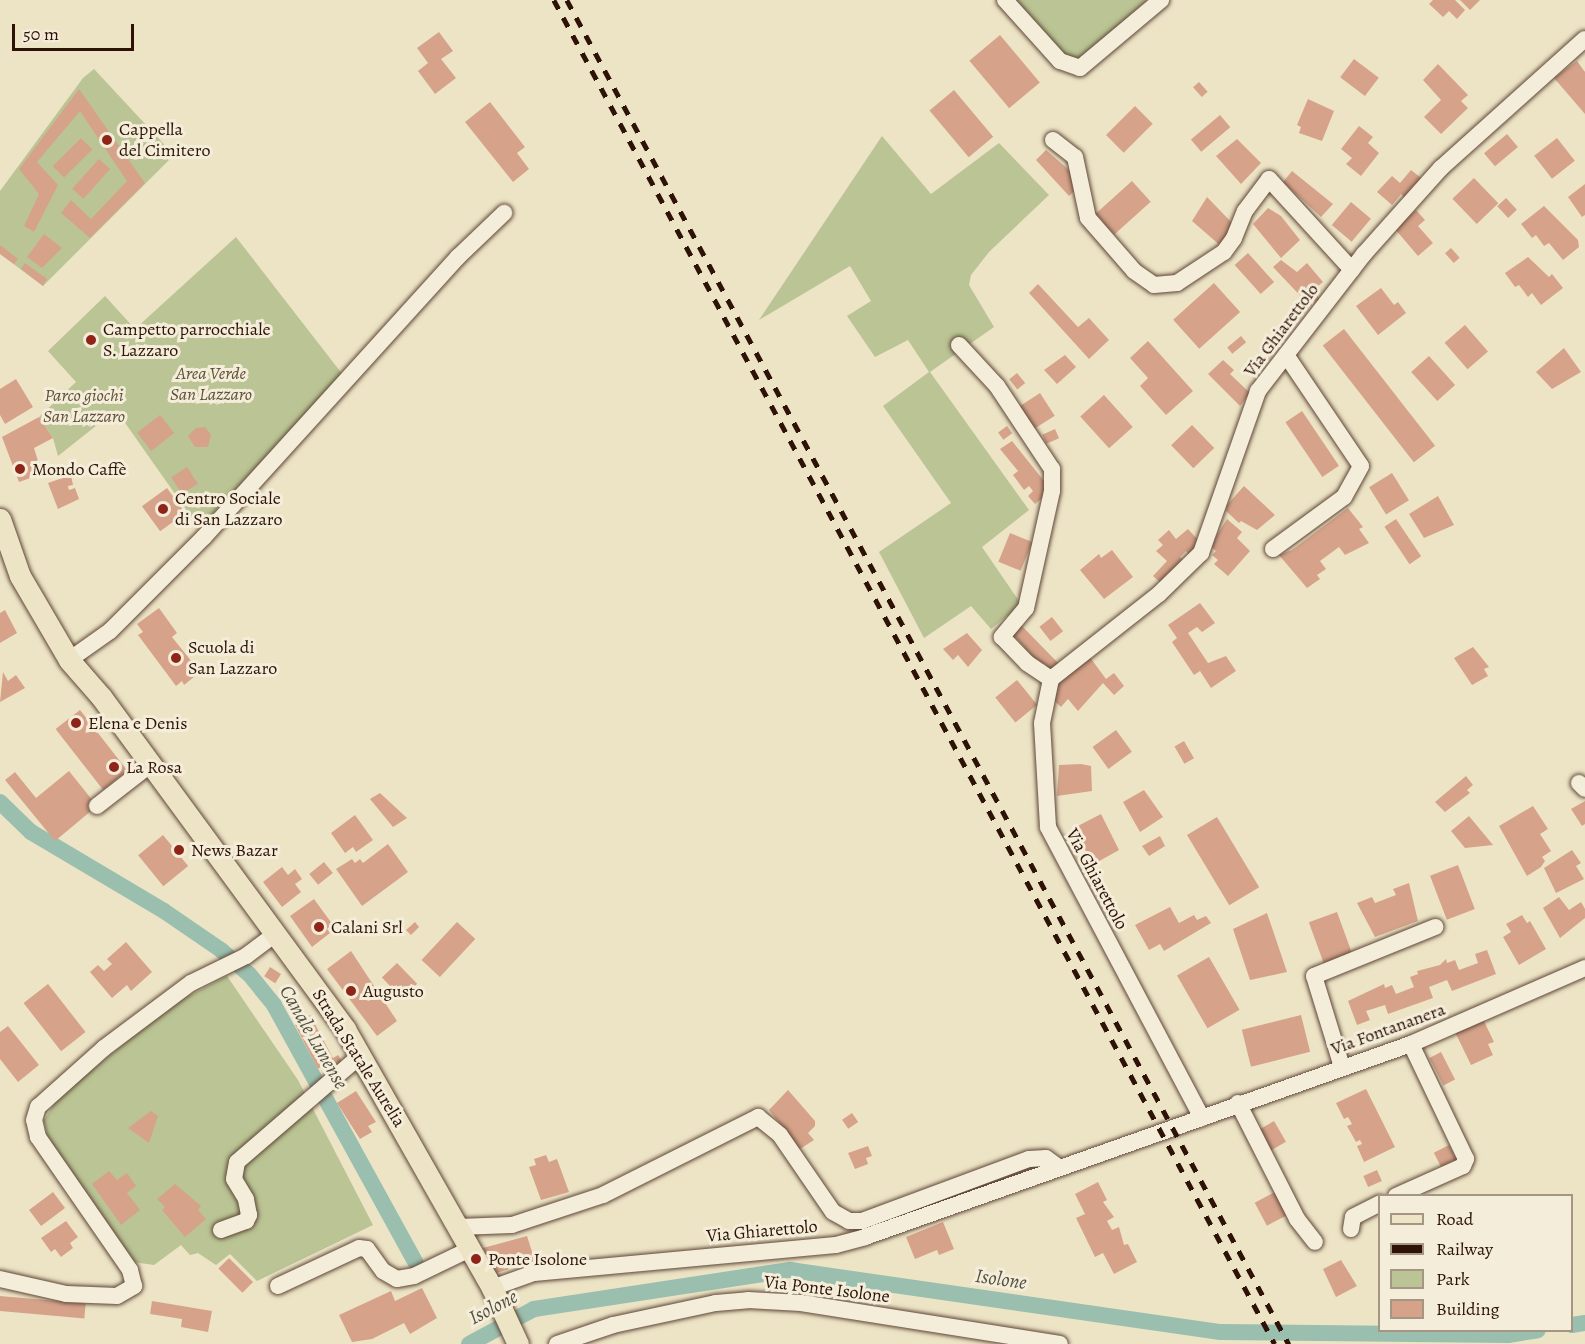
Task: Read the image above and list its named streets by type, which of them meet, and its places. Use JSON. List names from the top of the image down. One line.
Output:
{"streets":{"main road":["Strada Statale Aurelia"],"street":["Via Ghiarettolo","Via Fontananera","Via Ponte Isolone"]},"crossings":[["Via Ghiarettolo","Via Fontananera"],["Via Ghiarettolo","Strada Statale Aurelia"]],"water":["Canale Lunense","Isolone"],"parks":["Area Verde San Lazzaro","Parco giochi San Lazzaro"],"places":["Cappella del Cimitero","Campetto parrocchiale S. Lazzaro","Mondo Caffè","Centro Sociale di San Lazzaro","Scuola di San Lazzaro","Elena e Denis","La Rosa","News Bazar","Calani Srl","Augusto","Ponte Isolone"],"legend":["Road","Railway","Park","Building"],"scale_bar":"50 m"}
